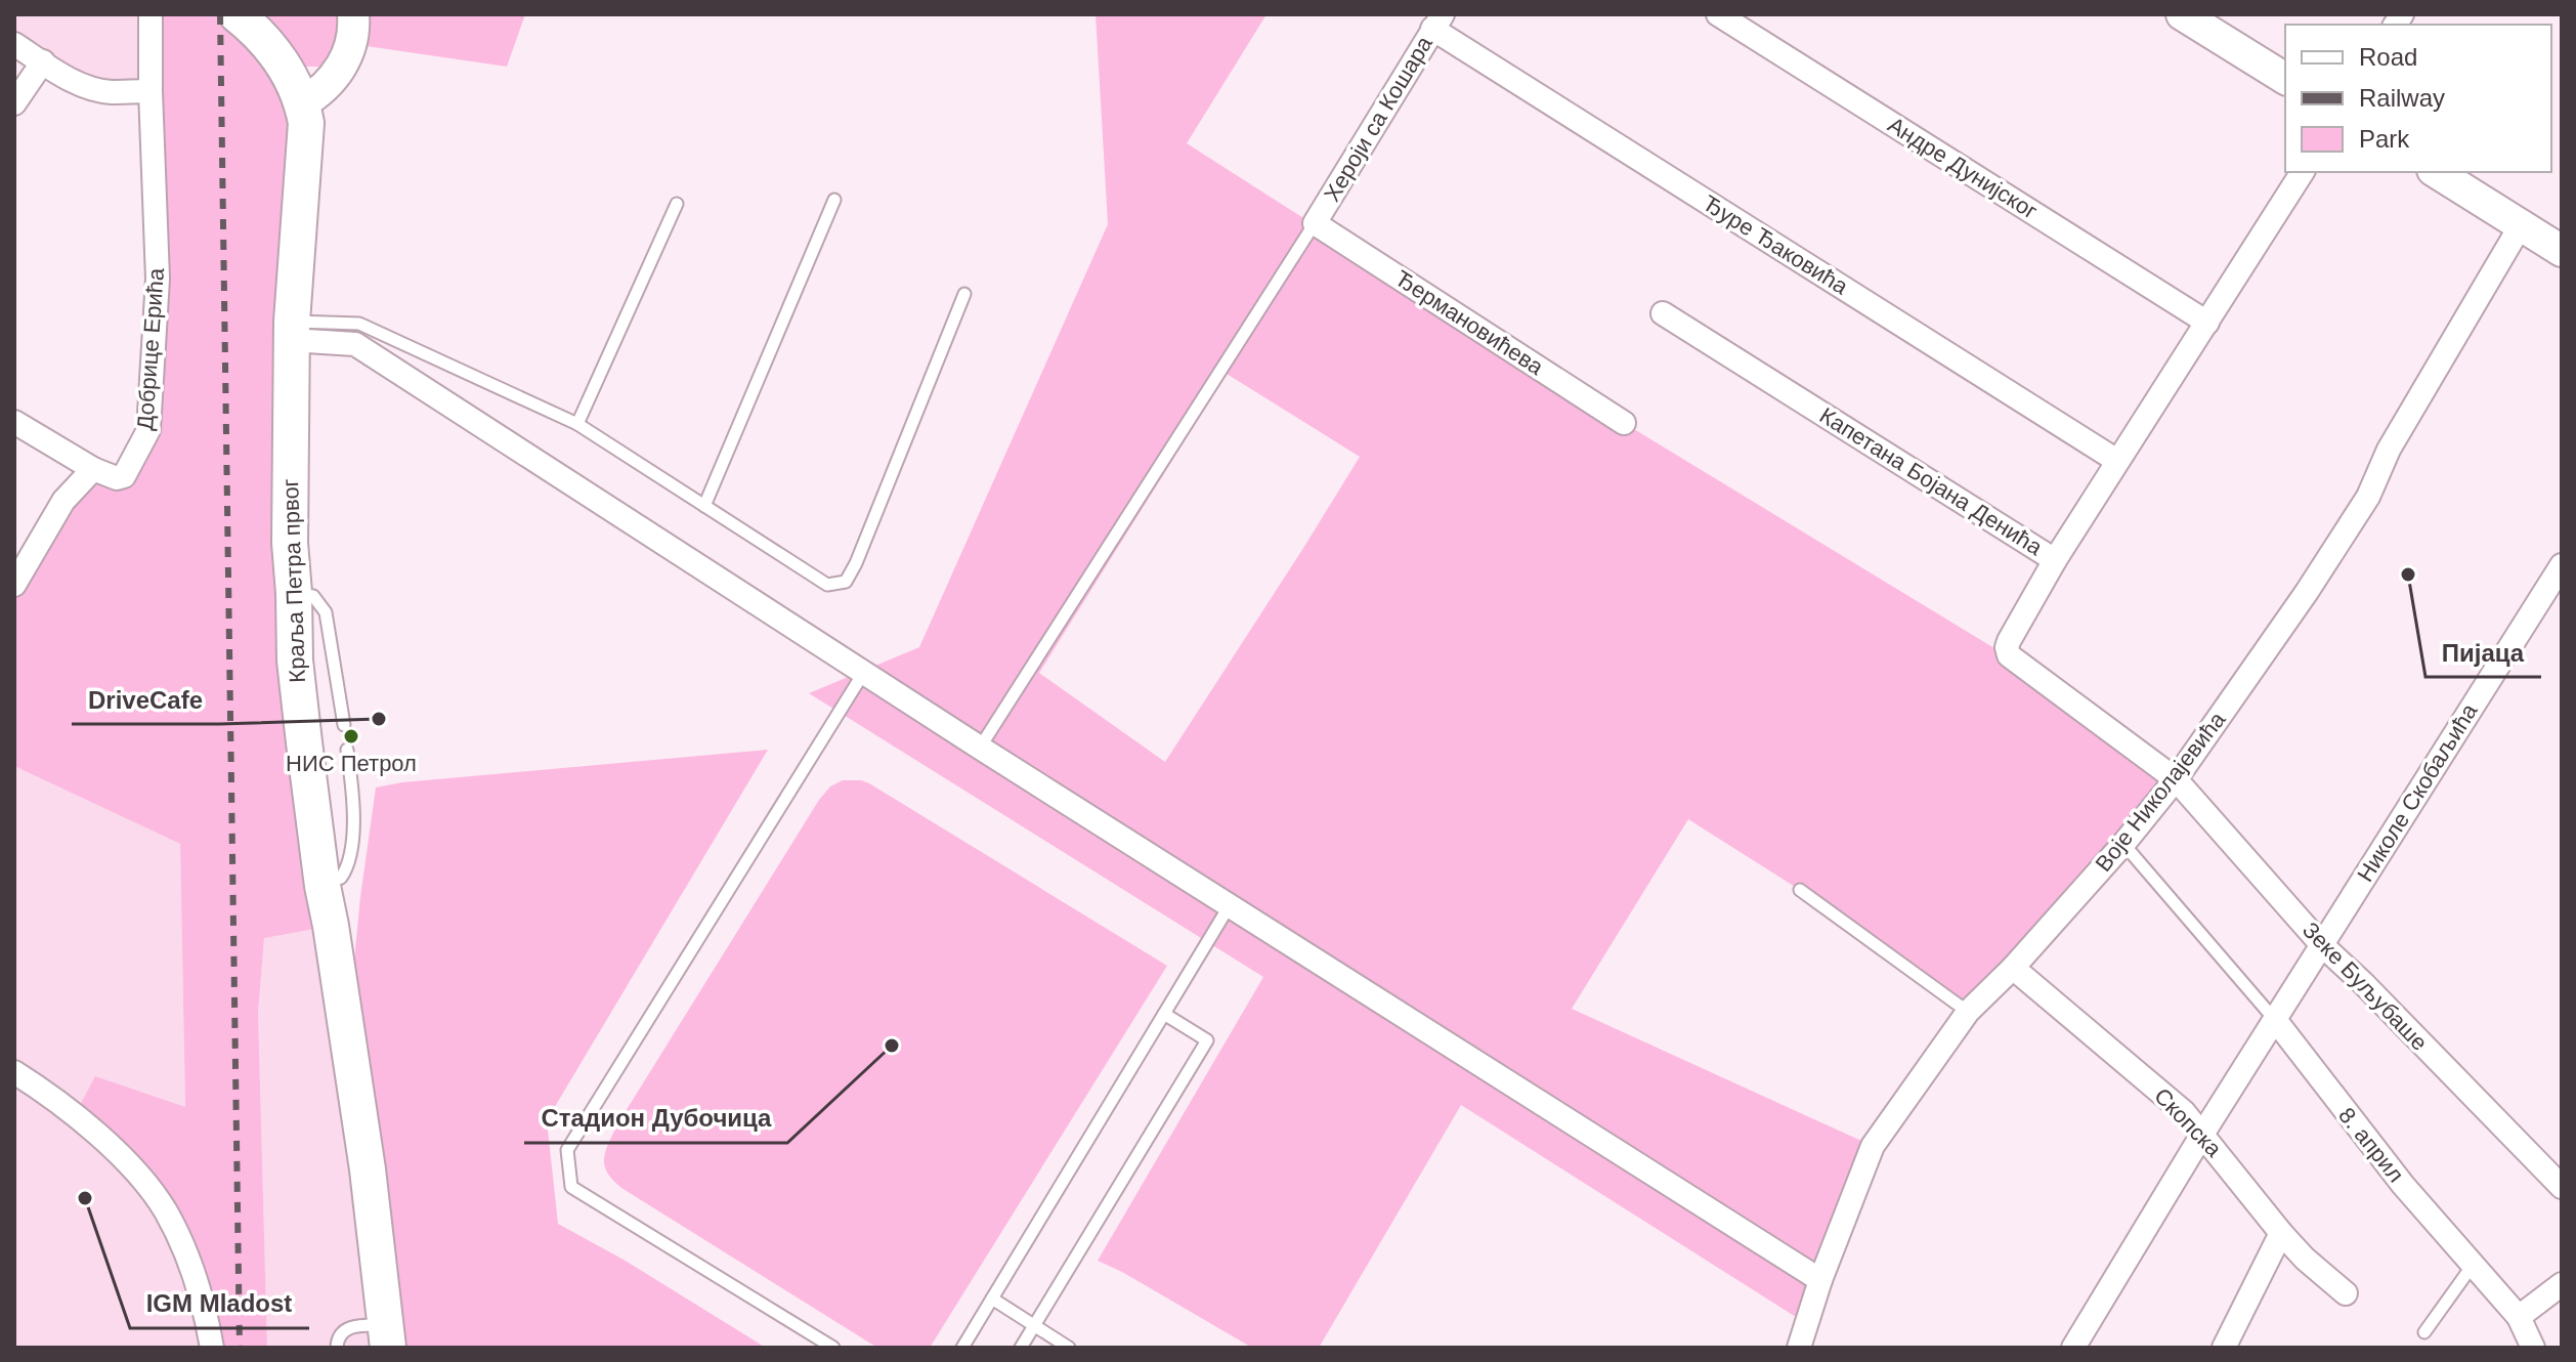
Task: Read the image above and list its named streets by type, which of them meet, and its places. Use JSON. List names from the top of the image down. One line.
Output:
{"streets":{"main road":["Краља Петра првог"],"street":["Хероји са Кошара","Андре Дунијског","Ђуре Ђаковића","Ђермановићева","Добрице Ерића","Капетана Бојана Денића","Воје Николајевића","Николе Скобаљића","Зеке Буљубаше","Скопска","8. април"]},"crossings":[["Хероји са Кошара","Ђуре Ђаковића"],["Хероји са Кошара","Ђермановићева"],["Капетана Бојана Денића","Воје Николајевића"],["Капетана Бојана Денића","Зеке Буљубаше"],["Воје Николајевића","Зеке Буљубаше"],["Воје Николајевића","Скопска"],["Николе Скобаљића","Зеке Буљубаше"],["Николе Скобаљића","Скопска"],["Николе Скобаљића","8. април"]],"places":["Пијаца","DriveCafe","НИС Петрол","Стадион Дубочица","IGM Mladost"],"legend":["Road","Railway","Park"]}
